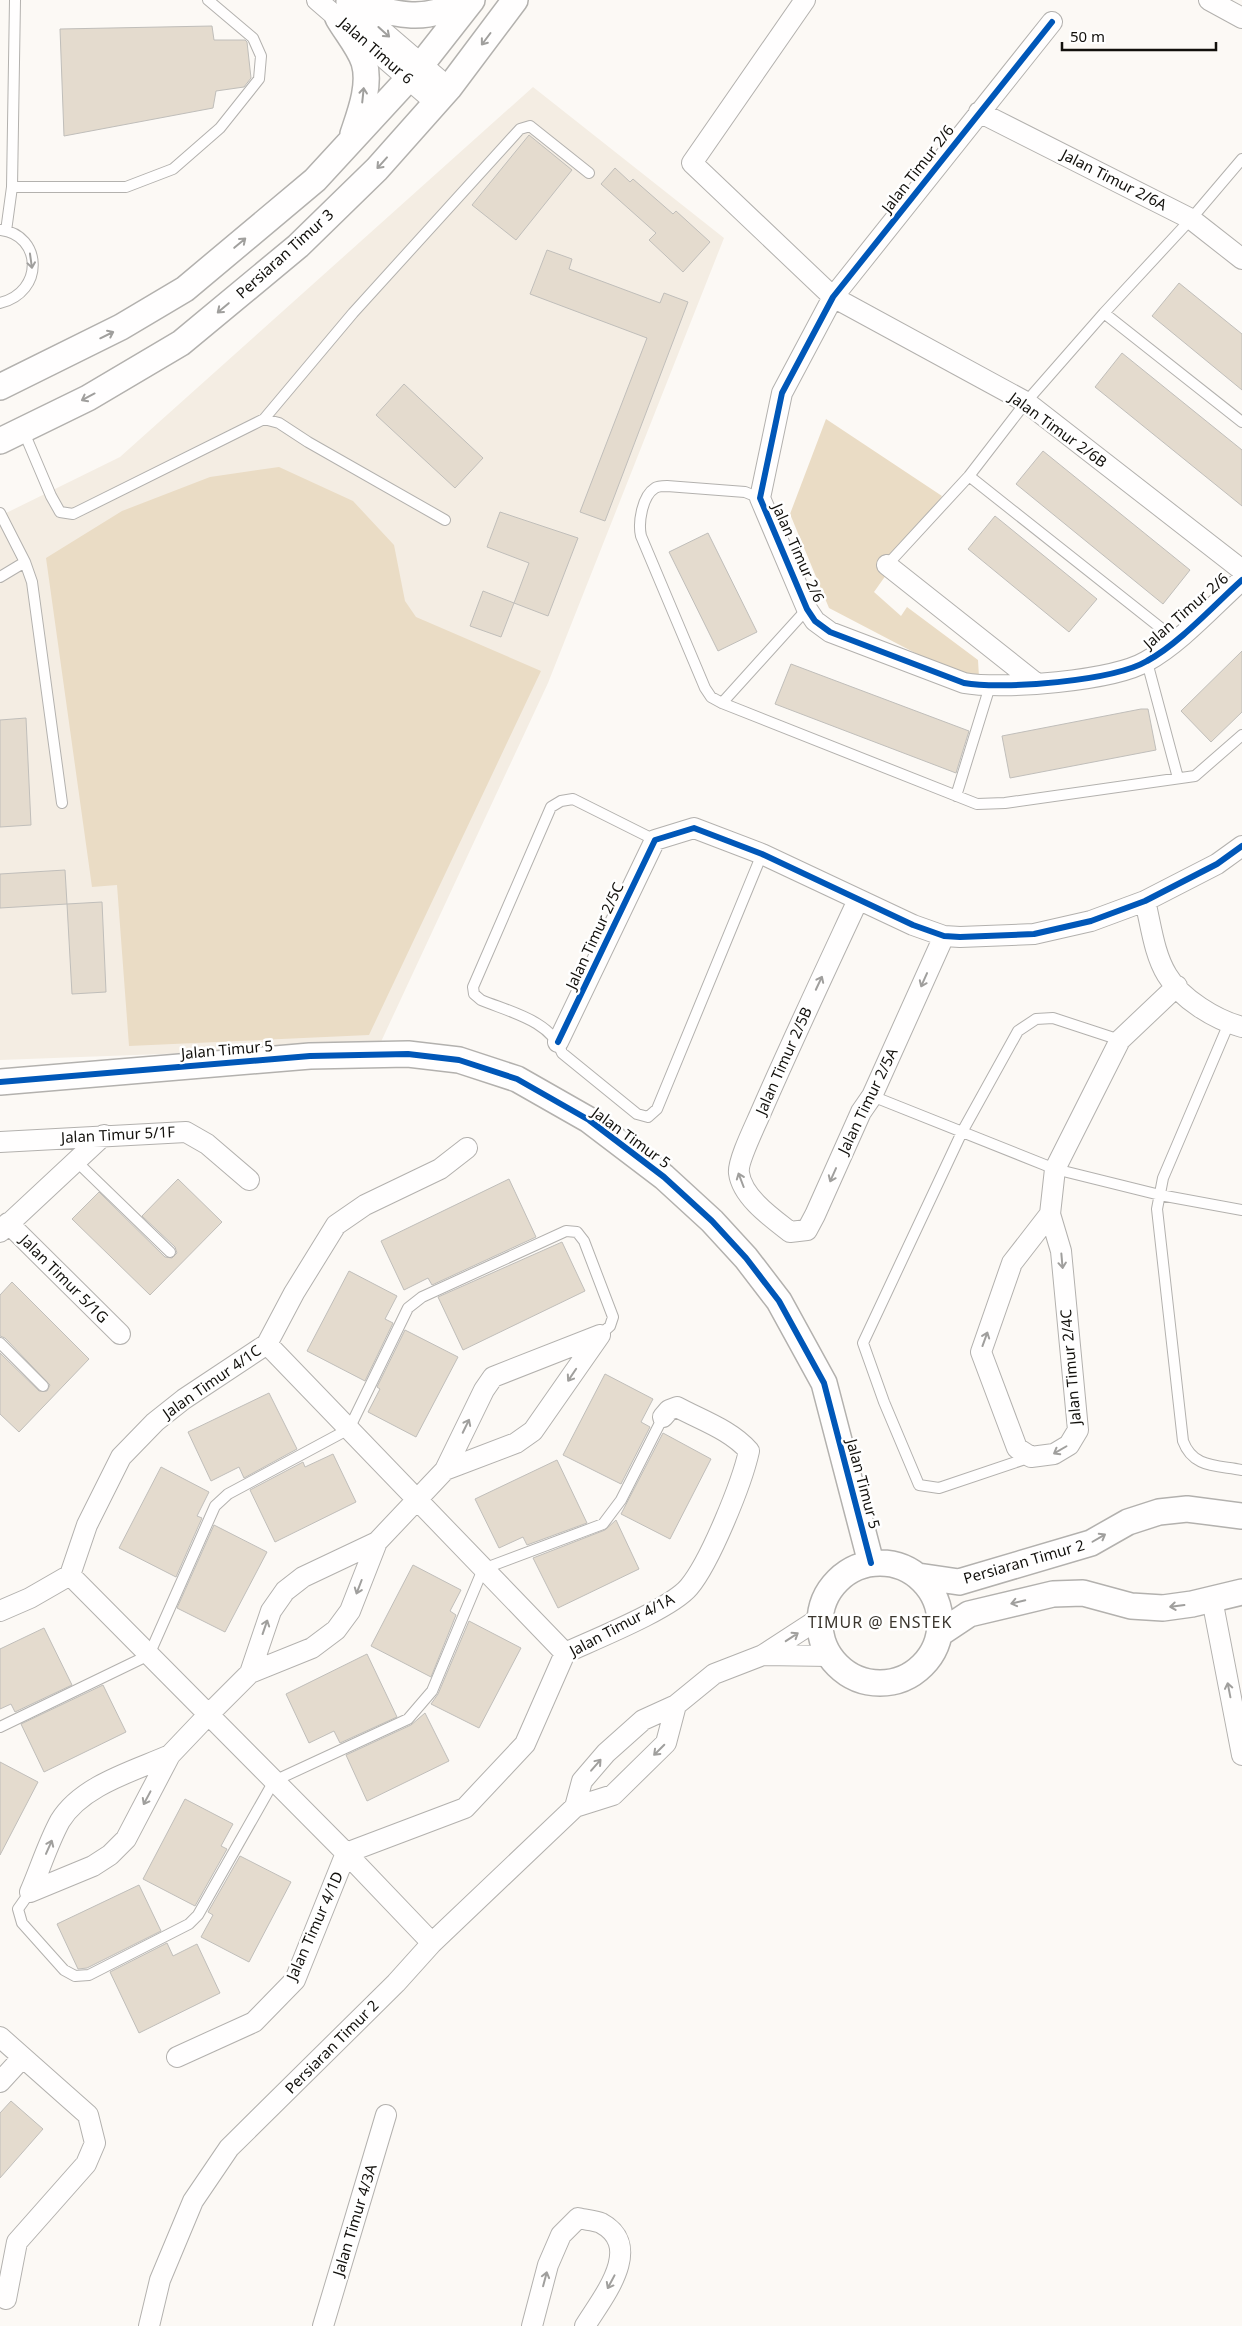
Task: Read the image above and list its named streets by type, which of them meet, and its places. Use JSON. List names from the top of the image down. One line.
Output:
{"streets":{"street":["Jalan Timur 6","Jalan Timur 2/6","Jalan Timur 2/6A","Persiaran Timur 3","Jalan Timur 2/6B","Jalan Timur 2/5C","Jalan Timur 5","Jalan Timur 2/5B","Jalan Timur 2/5A","Jalan Timur 5/1F","Jalan Timur 5/1G","Jalan Timur 2/4C","Jalan Timur 4/1C","Persiaran Timur 2","Jalan Timur 4/1A","Jalan Timur 4/1D","Jalan Timur 4/3A"]},"crossings":[["Jalan Timur 6","Persiaran Timur 3"],["Jalan Timur 2/6","Jalan Timur 2/6A"],["Jalan Timur 2/6","Jalan Timur 2/6B"],["Jalan Timur 5","Persiaran Timur 2"],["Jalan Timur 2/5B","Jalan Timur 2/5A"],["Jalan Timur 4/1A","Jalan Timur 4/1D"]],"one_way":["Jalan Timur 2/5B","Jalan Timur 2/5A","Jalan Timur 2/4C"],"districts":["TIMUR @ ENSTEK"],"scale_bar":"50 m"}
